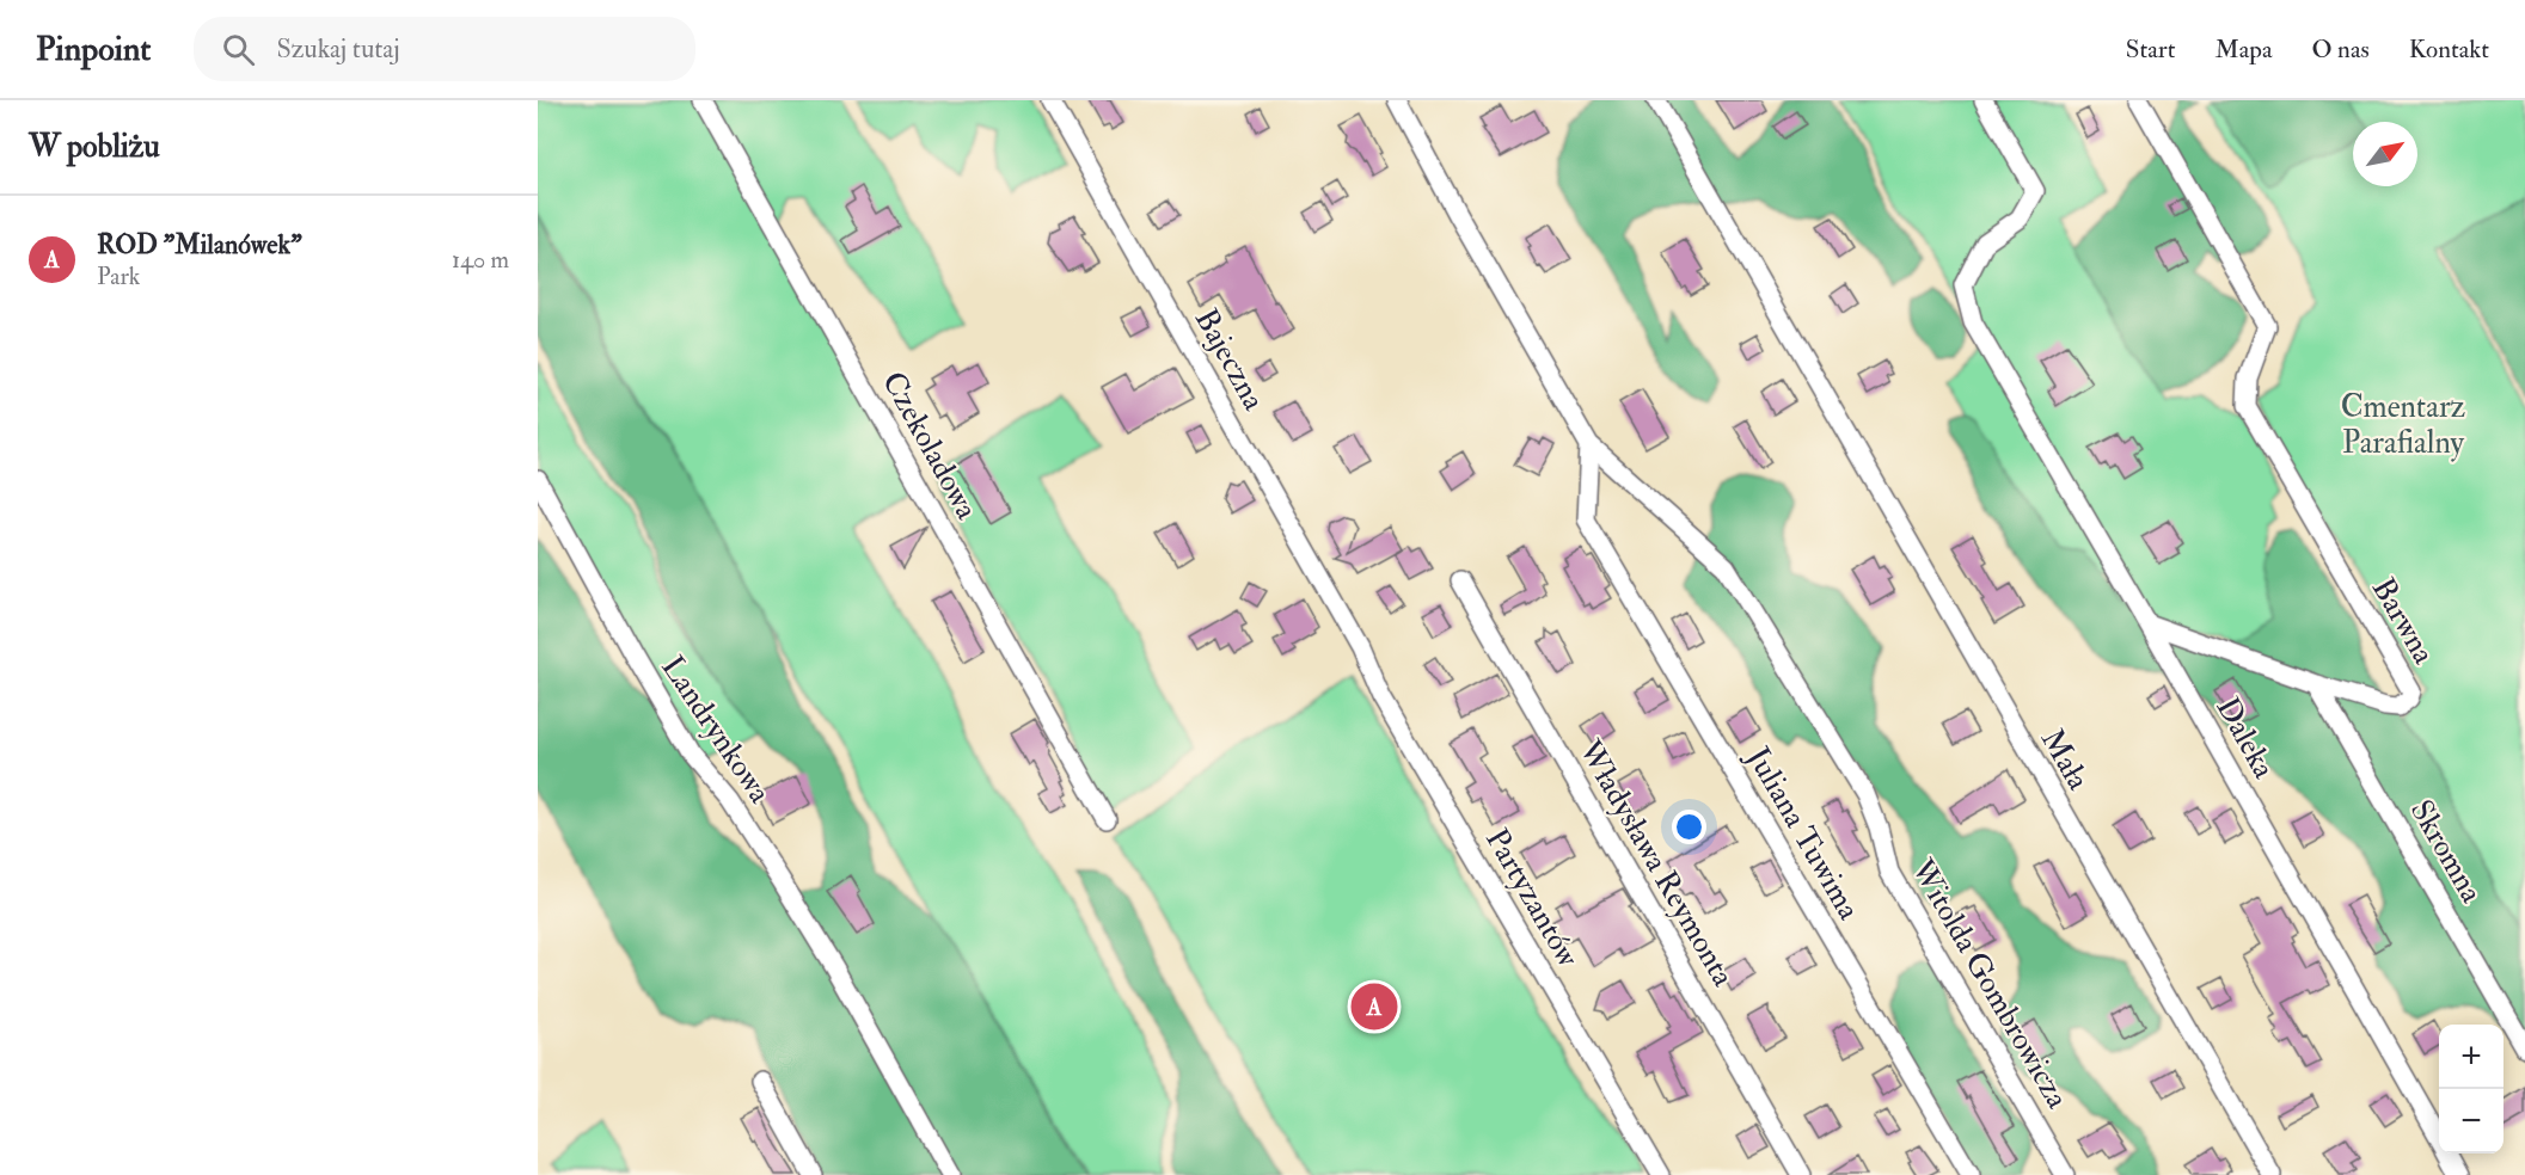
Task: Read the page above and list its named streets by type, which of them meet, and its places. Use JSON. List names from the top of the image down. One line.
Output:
{"streets":{"street":["Bajeczna","Czekoladowa","Barwna","Landrynkowa","Daleka","Mała","Juliana Tuwima","Skromna","Władysława Reymonta","Partyzantów","Witolda Gombrowicza"]},"crossings":[["Bajeczna","Partyzantów"],["Barwna","Daleka"],["Barwna","Skromna"],["Juliana Tuwima","Witolda Gombrowicza"]],"parks":["Cmentarz Parafialny"],"north":"top right","page":{"header":"Pinpoint","search":"Szukaj tutaj","nav":["Start","Mapa","O nas","Kontakt"],"heading":"W pobliżu","list":[{"mark":"A","name":"ROD \"Milanówek\"","note":"Park","value":"140 m"}],"pins":"A","map_buttons":["+","−"]}}
